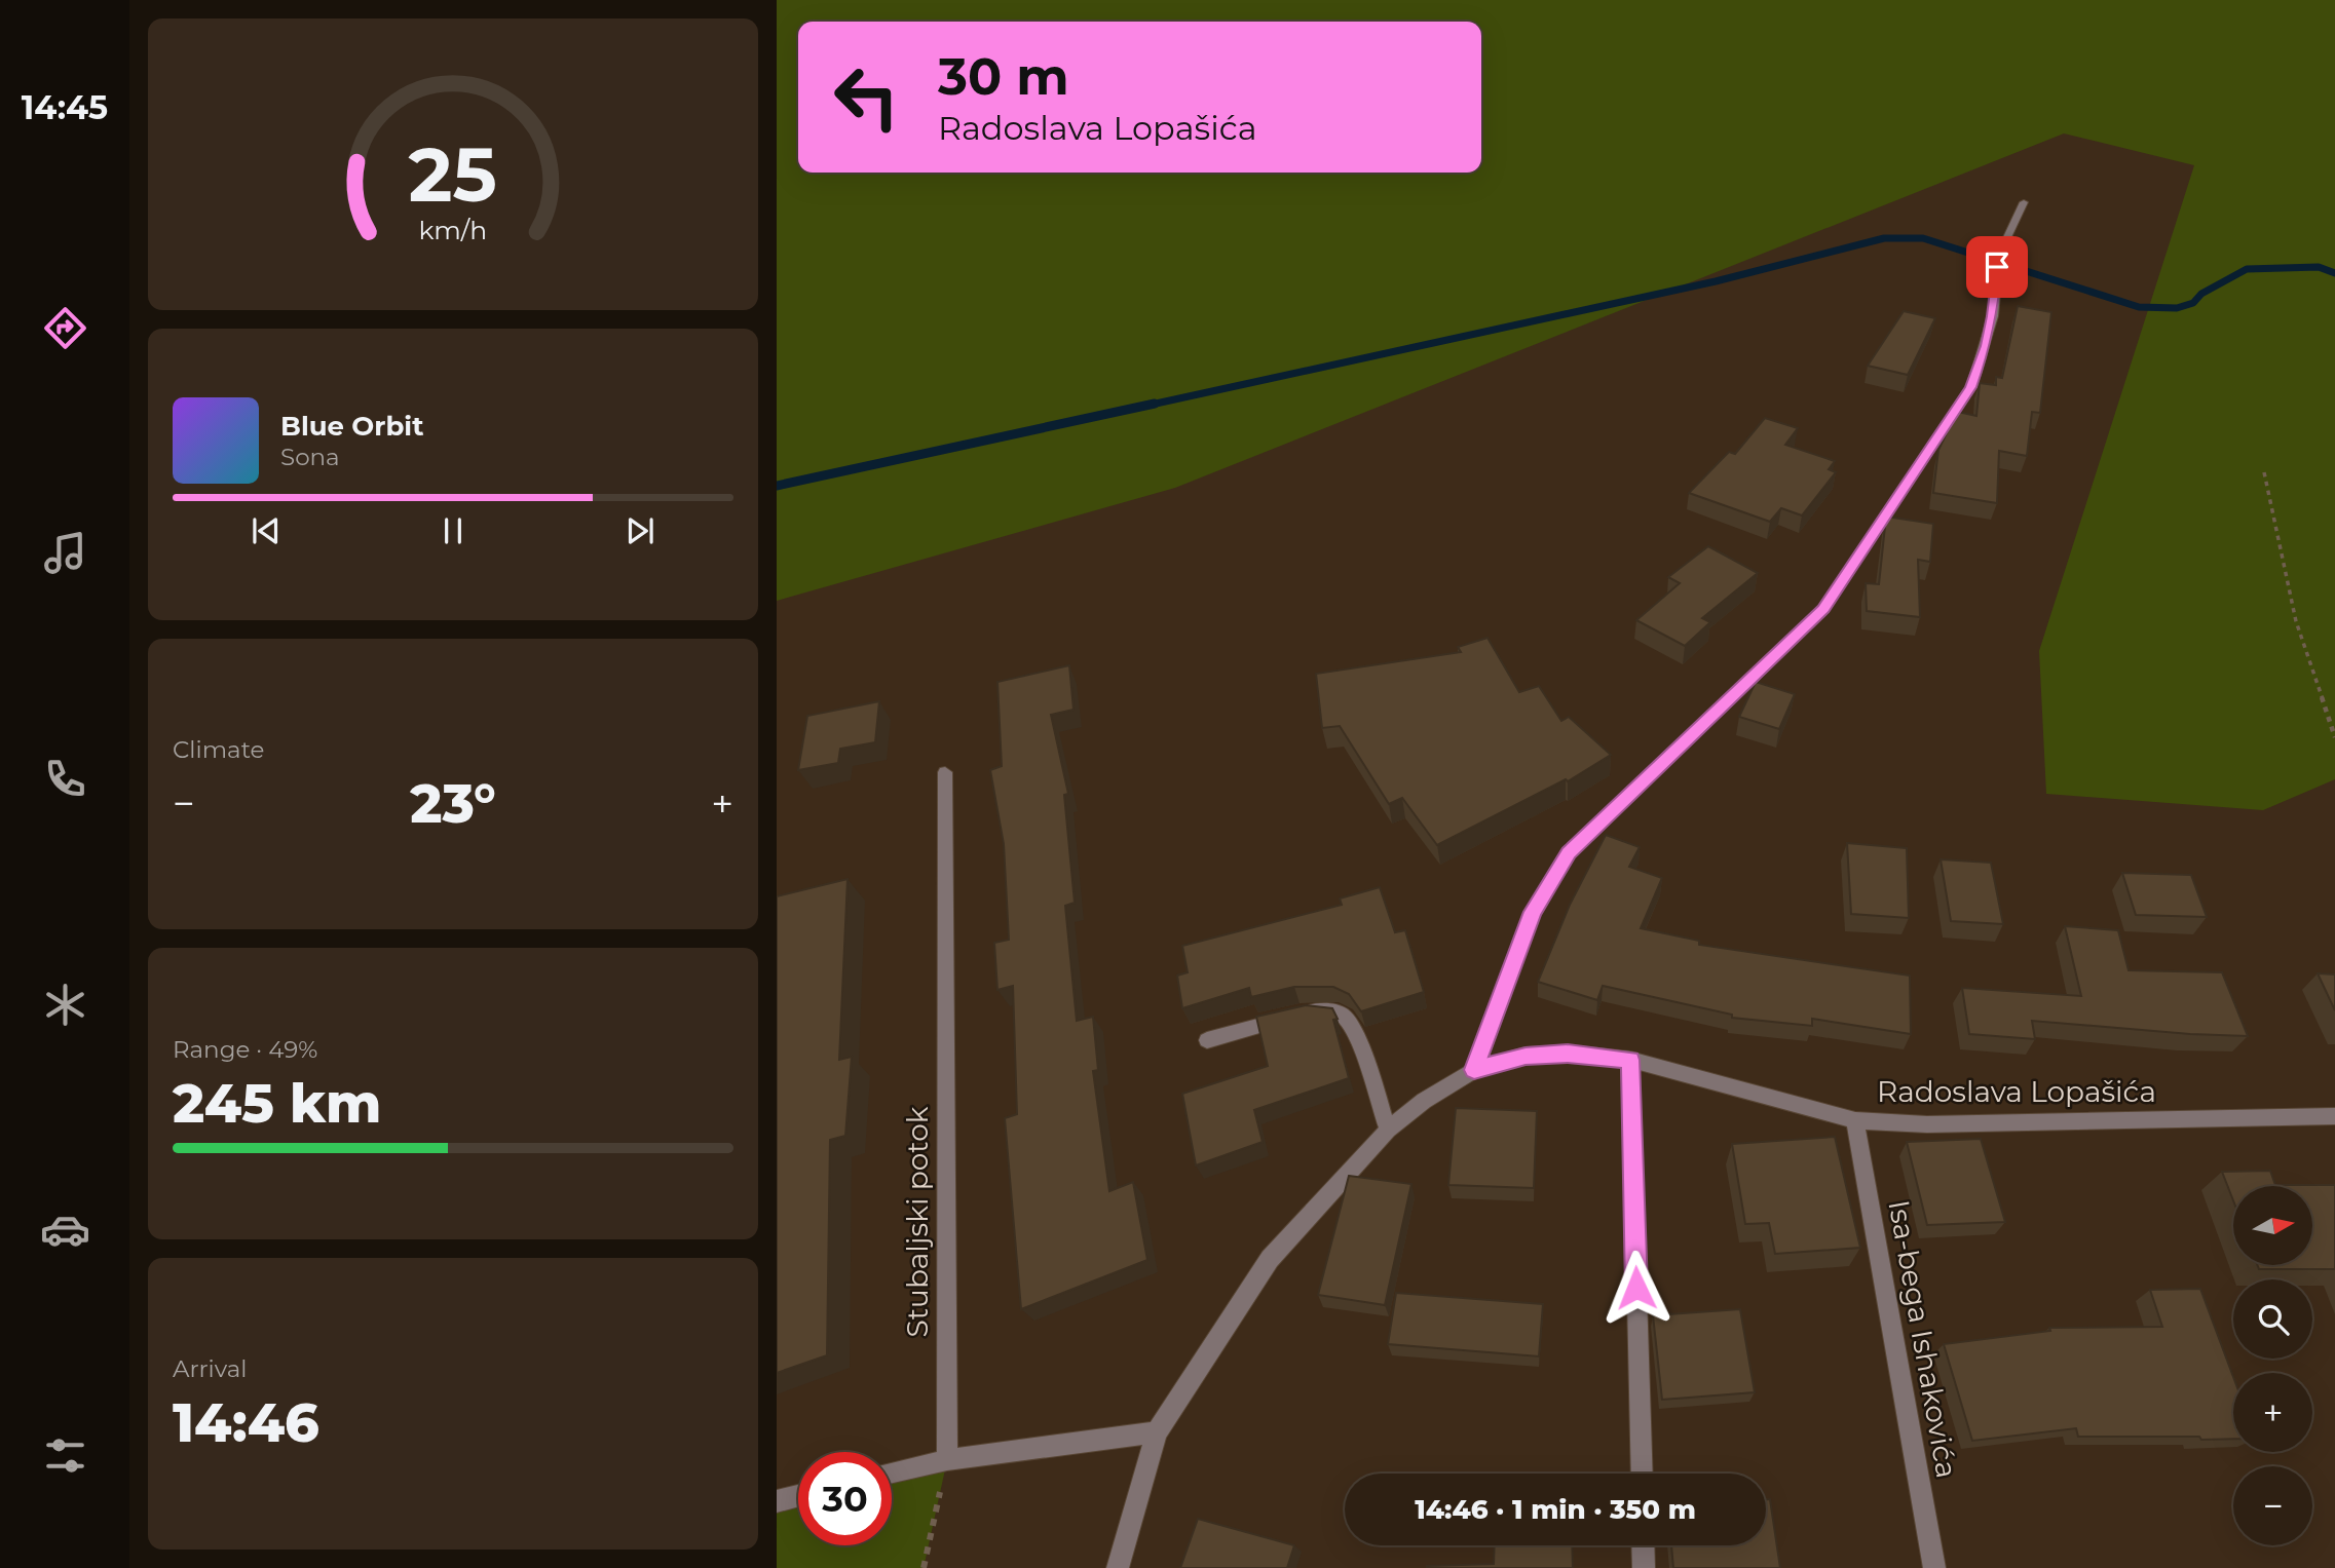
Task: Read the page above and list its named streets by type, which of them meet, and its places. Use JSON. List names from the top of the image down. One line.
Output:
{"streets":{"street":["Radoslava Lopašića","Stubaljski potok","Isa-bega Ishakovića"]},"crossings":[["Radoslava Lopašića","Isa-bega Ishakovića"]],"north":"right","page":{"tabs":"14:45","turn":["30 m","Radoslava Lopašića"],"song":["Blue Orbit","Sona"],"tile":["Climate",["Range · 49%","245 km"],["Arrival","14:46"]],"heat":["−","23°","+"],"map_buttons":["+","−"],"limit":"30","trip":"14:46 · 1 min · 350 m","gauge":["25","km/h"]}}
